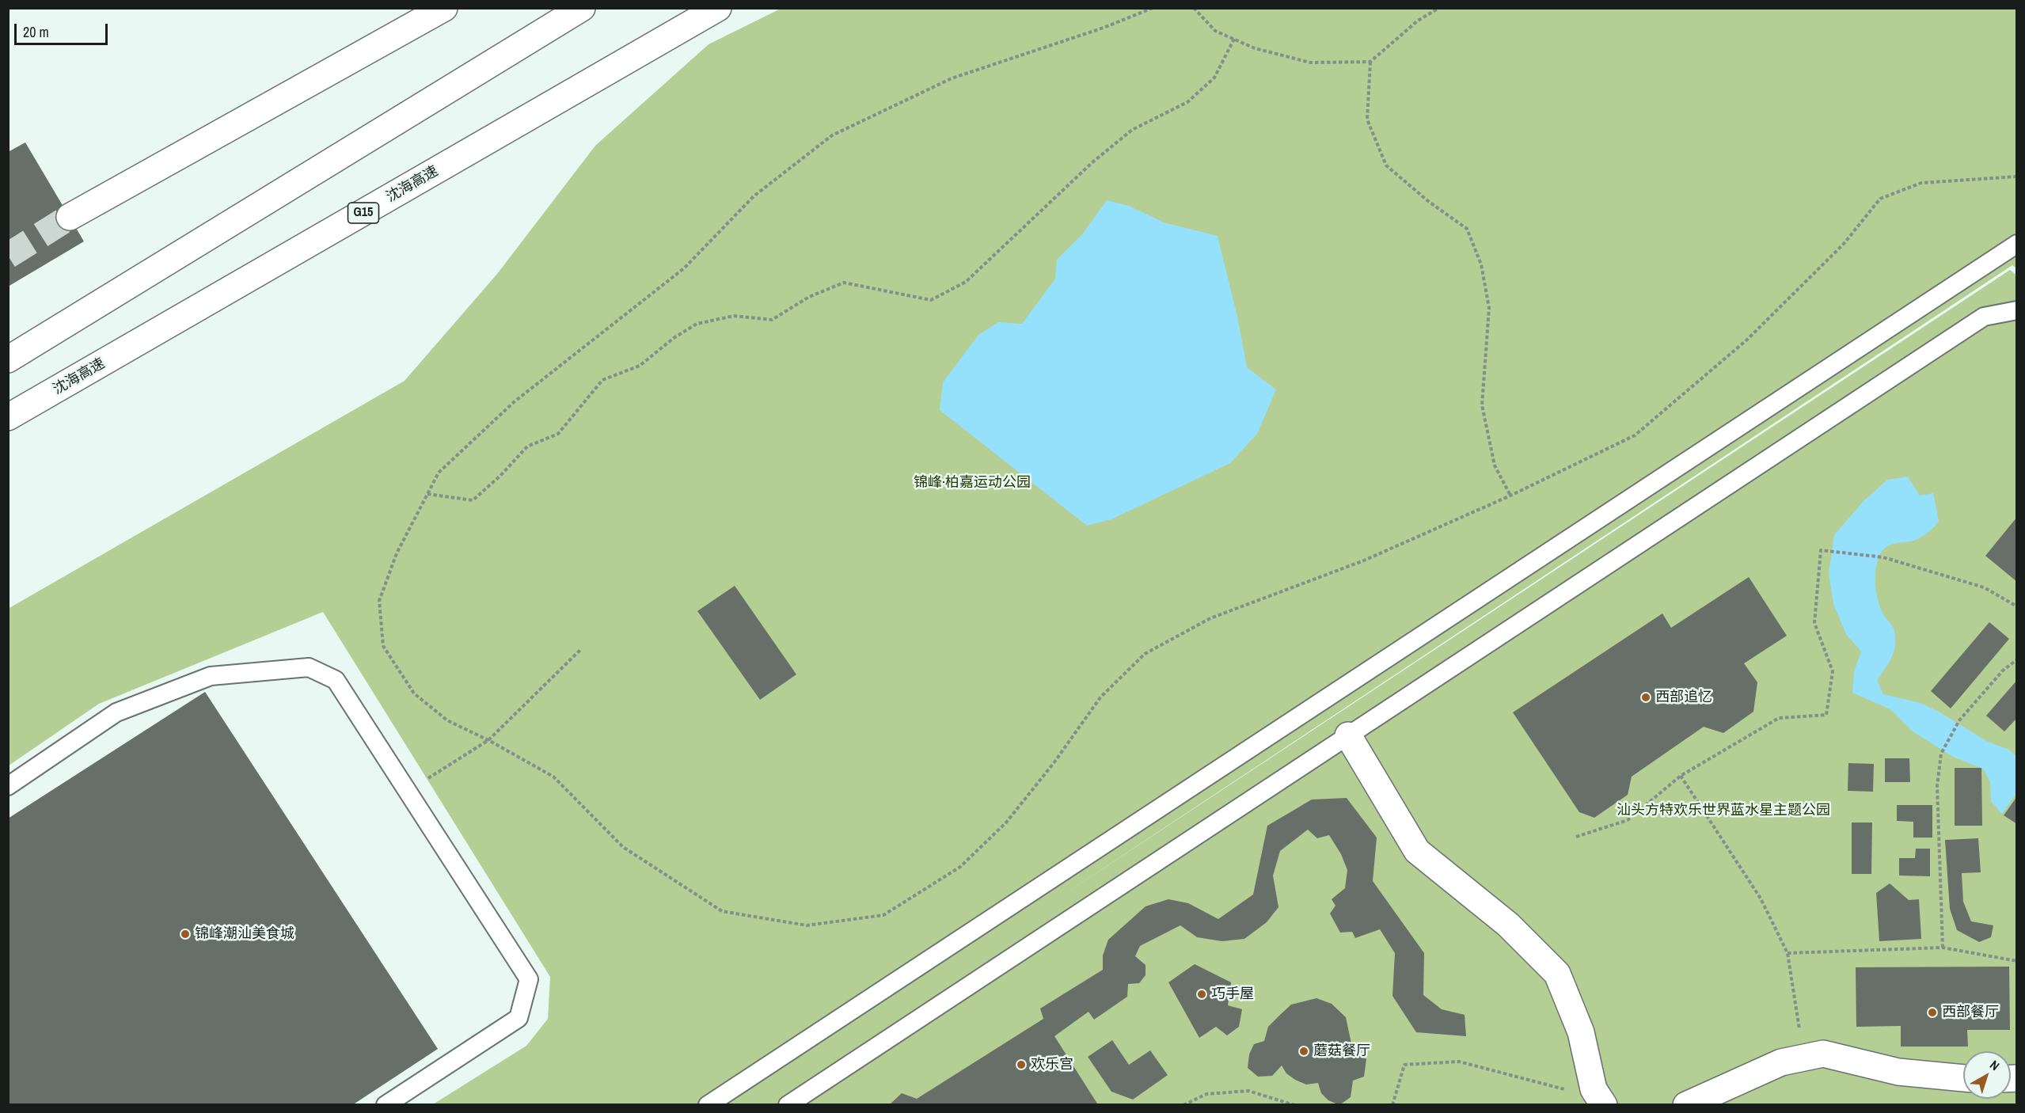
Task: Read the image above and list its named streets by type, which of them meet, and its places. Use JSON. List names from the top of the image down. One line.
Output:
{"streets":{"main road":["沈海高速","G15"]},"parks":["锦峰·柏嘉运动公园","汕头方特欢乐世界蓝水星主题公园"],"places":["西部追忆","锦峰潮汕美食城","巧手屋","西部餐厅","蘑菇餐厅","欢乐宫"],"scale_bar":"20 m","north":"top right"}
